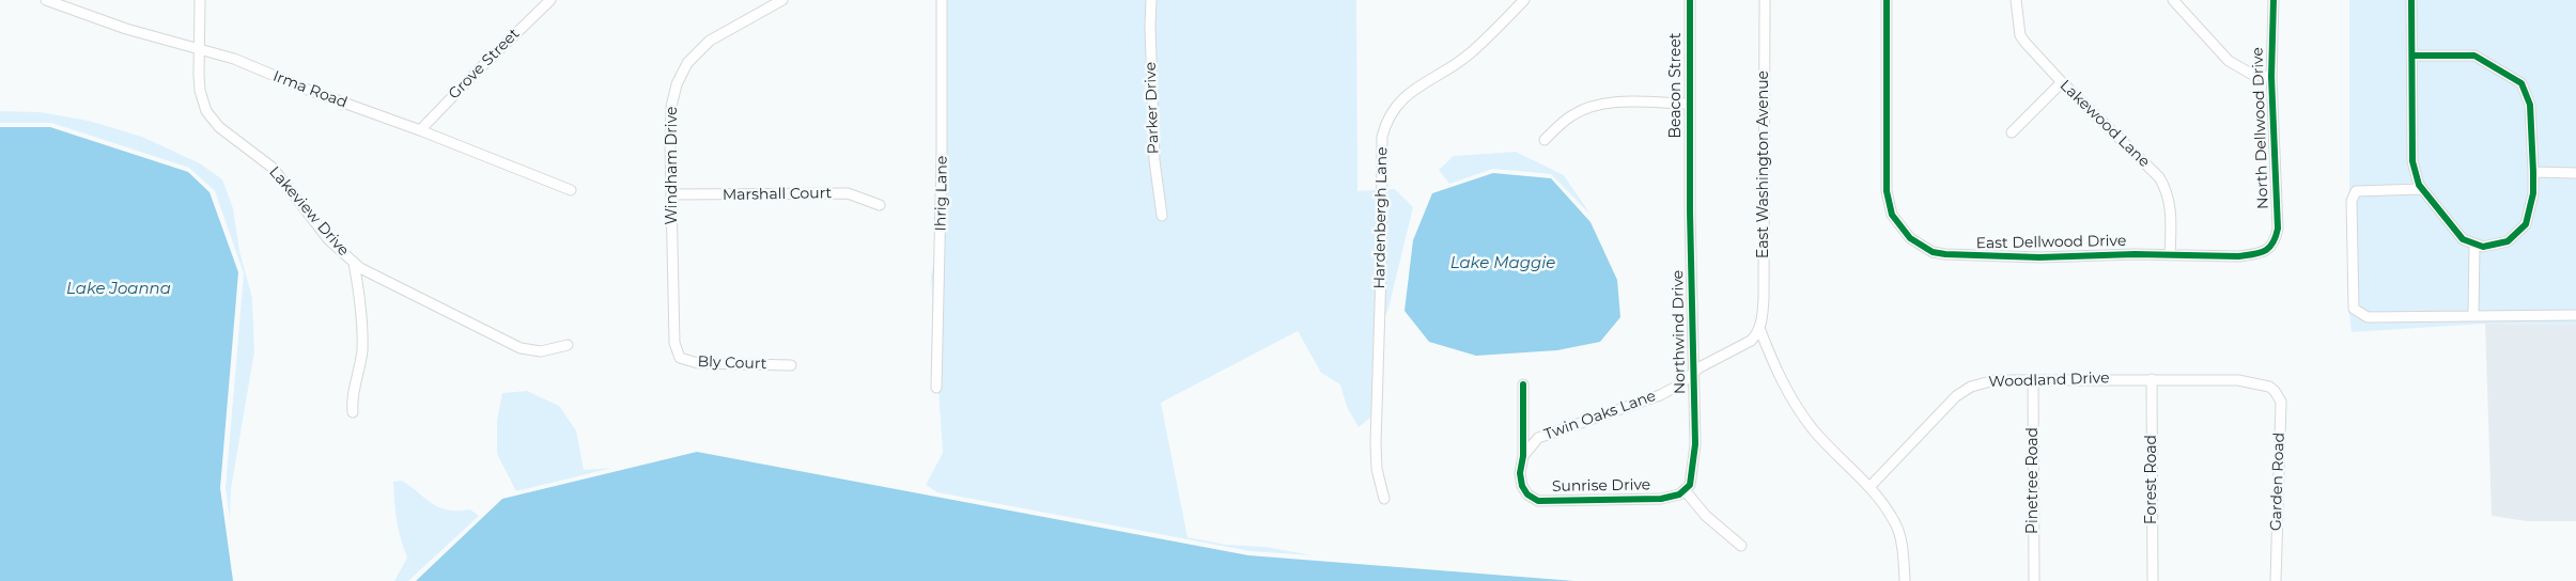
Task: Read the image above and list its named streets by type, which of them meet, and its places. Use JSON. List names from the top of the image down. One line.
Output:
{"streets":{"street":["Grove Street","Beacon Street","Irma Road","Parker Drive","Lakewood Lane","North Dellwood Drive","East Washington Avenue","Windham Drive","Ihrig Lane","Marshall Court","Lakeview Drive","Hardenbergh Lane","East Dellwood Drive","Northwind Drive","Bly Court","Woodland Drive","Twin Oaks Lane","Forest Road","Pinetree Road","Garden Road","Sunrise Drive"]},"crossings":[["Grove Street","Irma Road"],["Beacon Street","Northwind Drive"],["Irma Road","Lakeview Drive"],["Lakewood Lane","East Dellwood Drive"],["North Dellwood Drive","East Dellwood Drive"],["East Washington Avenue","Twin Oaks Lane"],["Windham Drive","Marshall Court"],["Windham Drive","Bly Court"],["Northwind Drive","Twin Oaks Lane"],["Northwind Drive","Sunrise Drive"],["Woodland Drive","Forest Road"],["Woodland Drive","Pinetree Road"],["Woodland Drive","Garden Road"],["Twin Oaks Lane","Sunrise Drive"]],"water":["Lake Maggie","Lake Joanna"]}
